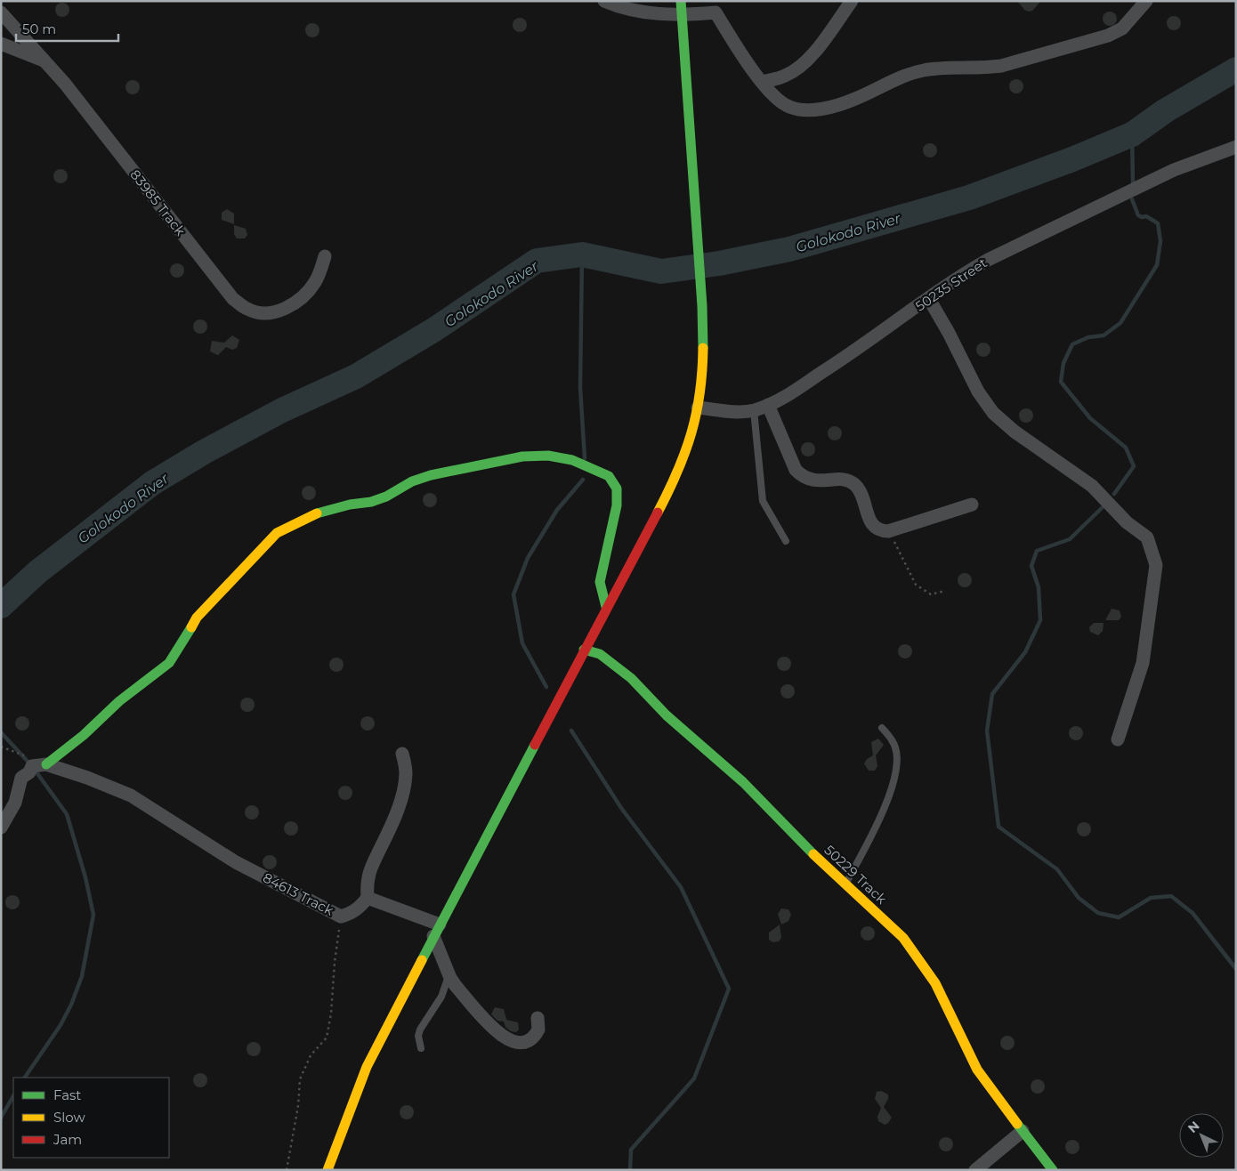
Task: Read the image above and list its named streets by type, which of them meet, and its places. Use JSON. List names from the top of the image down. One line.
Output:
{"streets":{"street":["83985 Track","50235 Street","50229 Track","84613 Track"]},"water":["Golokodo River"],"legend":["Fast","Slow","Jam"],"scale_bar":"50 m","north":"top left"}
